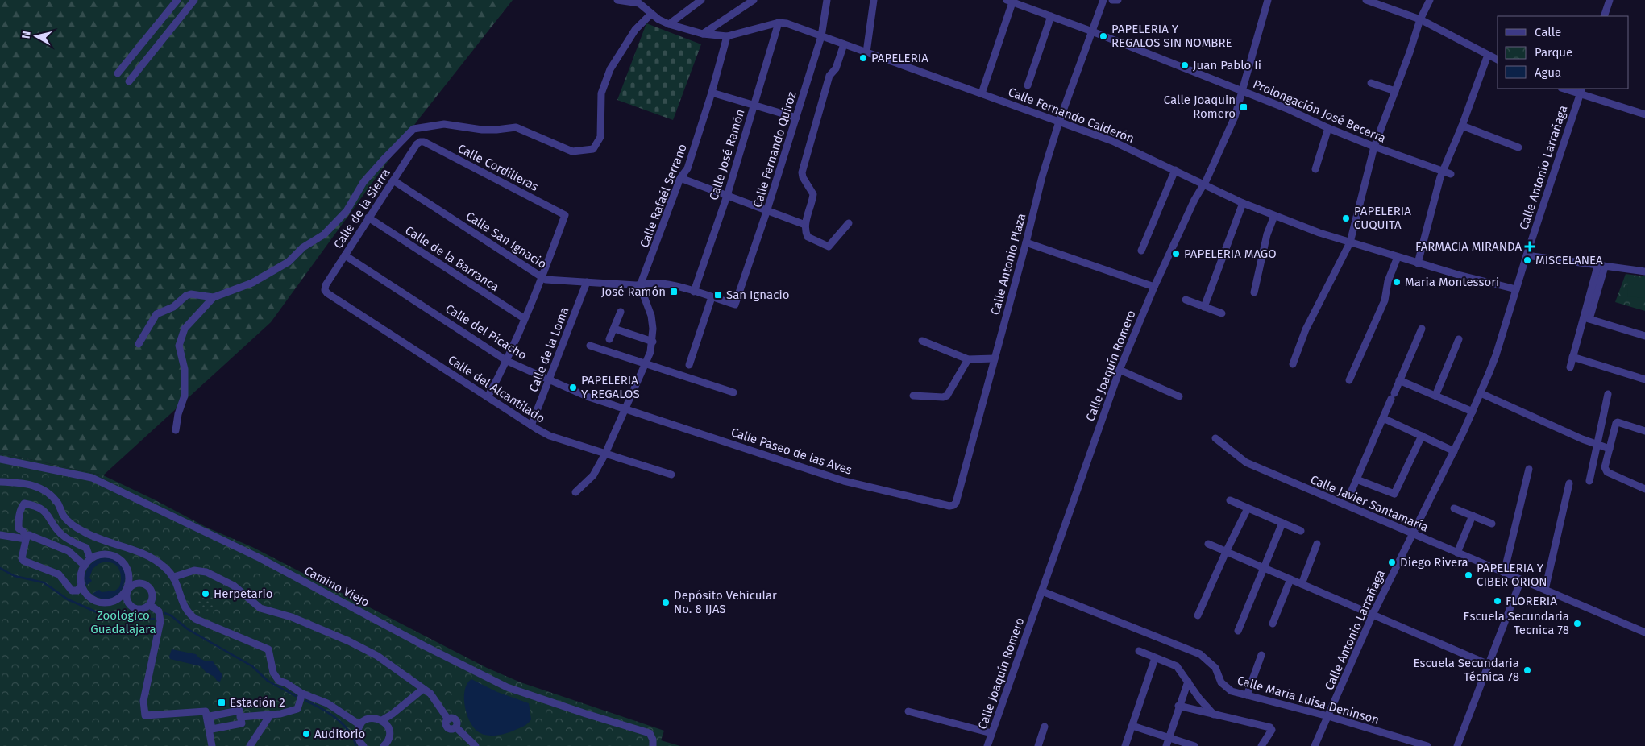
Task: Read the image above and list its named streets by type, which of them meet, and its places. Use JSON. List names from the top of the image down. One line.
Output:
{"streets":{"street":["Prolongación José Becerra","Calle Fernando Calderón","Calle Fernando Quiroz","Calle José Ramón","Calle Cordilleras","Calle Antonio Larrañaga","Calle Rafaél Serrano","Calle de la Sierra","Calle San Ignacio","Calle de la Barranca","Calle Antonio Plaza","Calle del Picacho","Calle de la Loma","Calle Joaquín Romero","Calle del Alcantilado","Calle Paseo de las Aves","Calle Javier Santamaría","Camino Viejo","Calle María Luisa Deninson"]},"crossings":[["Prolongación José Becerra","Calle Antonio Plaza"],["Prolongación José Becerra","Calle Joaquín Romero"],["Calle Fernando Calderón","Calle Fernando Quiroz"],["Calle Fernando Calderón","Calle José Ramón"],["Calle Fernando Calderón","Calle Antonio Larrañaga"],["Calle Fernando Calderón","Calle Rafaél Serrano"],["Calle Fernando Calderón","Calle Antonio Plaza"],["Calle Fernando Calderón","Calle Joaquín Romero"],["Calle Fernando Quiroz","Calle San Ignacio"],["Calle José Ramón","Calle San Ignacio"],["Calle Cordilleras","Calle de la Sierra"],["Calle Cordilleras","Calle San Ignacio"],["Calle Antonio Larrañaga","Calle Javier Santamaría"],["Calle Antonio Larrañaga","Calle María Luisa Deninson"],["Calle Rafaél Serrano","Calle San Ignacio"],["Calle de la Sierra","Calle San Ignacio"],["Calle de la Sierra","Calle de la Barranca"],["Calle de la Sierra","Calle del Picacho"],["Calle de la Sierra","Calle del Alcantilado"],["Calle San Ignacio","Calle de la Loma"],["Calle Antonio Plaza","Calle Paseo de las Aves"],["Calle del Picacho","Calle de la Loma"],["Calle del Picacho","Calle Paseo de las Aves"],["Calle de la Loma","Calle del Alcantilado"],["Calle Joaquín Romero","Calle María Luisa Deninson"]],"parks":["Zoológico Guadalajara"],"places":{"other":["PAPELERIA Y REGALOS SIN NOMBRE","PAPELERIA","Juan Pablo Ii","PAPELERIA CUQUITA","PAPELERIA MAGO","MISCELANEA","Maria Montessori","PAPELERIA Y REGALOS","Diego Rivera","PAPELERIA Y CIBER ORION","Herpetario","FLORERIA","Depósito Vehicular No. 8 IJAS","Escuela Secundaria Tecnica 78","Escuela Secundaria Técnica 78","Auditorio"],"transit":["Calle Joaquin Romero","José Ramón","San Ignacio","Estación 2"],"health":["FARMACIA MIRANDA"]},"legend":["Calle","Parque","Agua"],"north":"left"}
